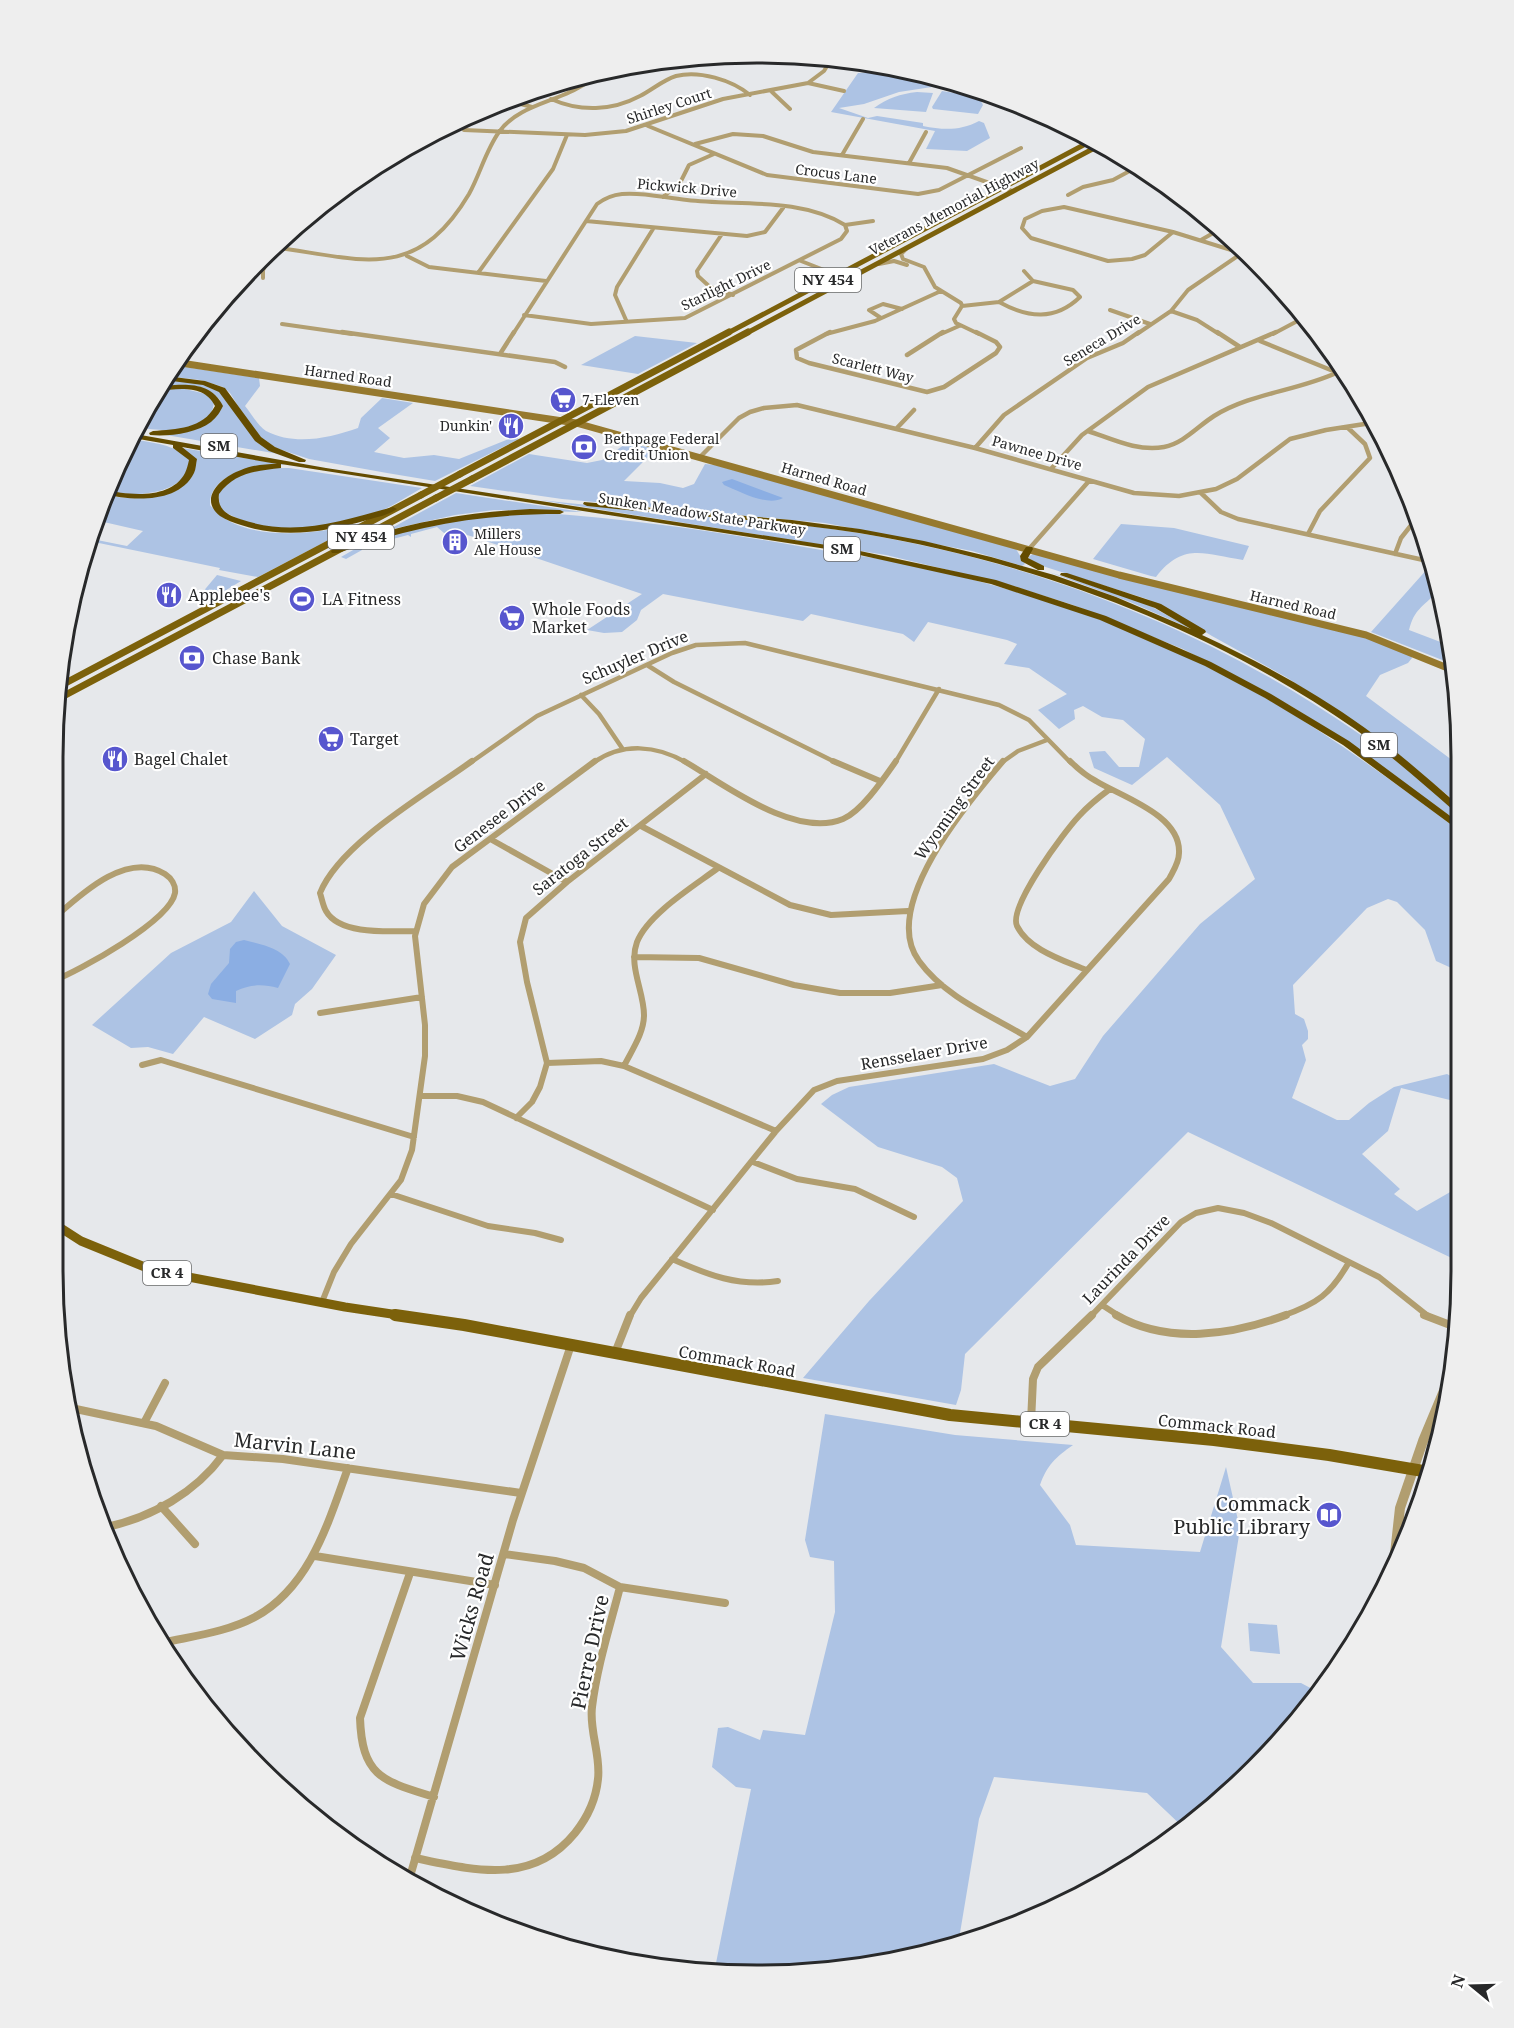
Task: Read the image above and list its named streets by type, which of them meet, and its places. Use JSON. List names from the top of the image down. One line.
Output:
{"streets":{"highway":["SM","Sunken Meadow State Parkway"],"main road":["Veterans Memorial Highway","NY 454","Harned Road","CR 4","Commack Road"],"street":["Shirley Court","Crocus Lane","Pickwick Drive","Starlight Drive","Seneca Drive","Scarlett Way","Pawnee Drive","Schuyler Drive","Wyoming Street","Genesee Drive","Saratoga Street","Rensselaer Drive","Laurinda Drive","Marvin Lane","Wicks Road","Pierre Drive"]},"crossings":[["Shirley Court","Crocus Lane"],["Pickwick Drive","Starlight Drive"],["Veterans Memorial Highway","Harned Road"],["Seneca Drive","Pawnee Drive"],["Harned Road","Pawnee Drive"],["Schuyler Drive","Wyoming Street"],["Schuyler Drive","Genesee Drive"],["Schuyler Drive","Rensselaer Drive"],["Wyoming Street","Rensselaer Drive"],["Genesee Drive","Commack Road"],["Rensselaer Drive","Commack Road"],["Laurinda Drive","Commack Road"],["Commack Road","Wicks Road"],["Marvin Lane","Wicks Road"],["Wicks Road","Pierre Drive"]],"places":{"supermarket":["7-Eleven","Whole Foods Market","Target"],"restaurant":["Dunkin'","Applebee's","Bagel Chalet"],"bank":["Bethpage Federal Credit Union","Chase Bank"],"building":["Millers Ale House"],"sports":["LA Fitness"],"library":["Commack Public Library"]},"north":"left"}
